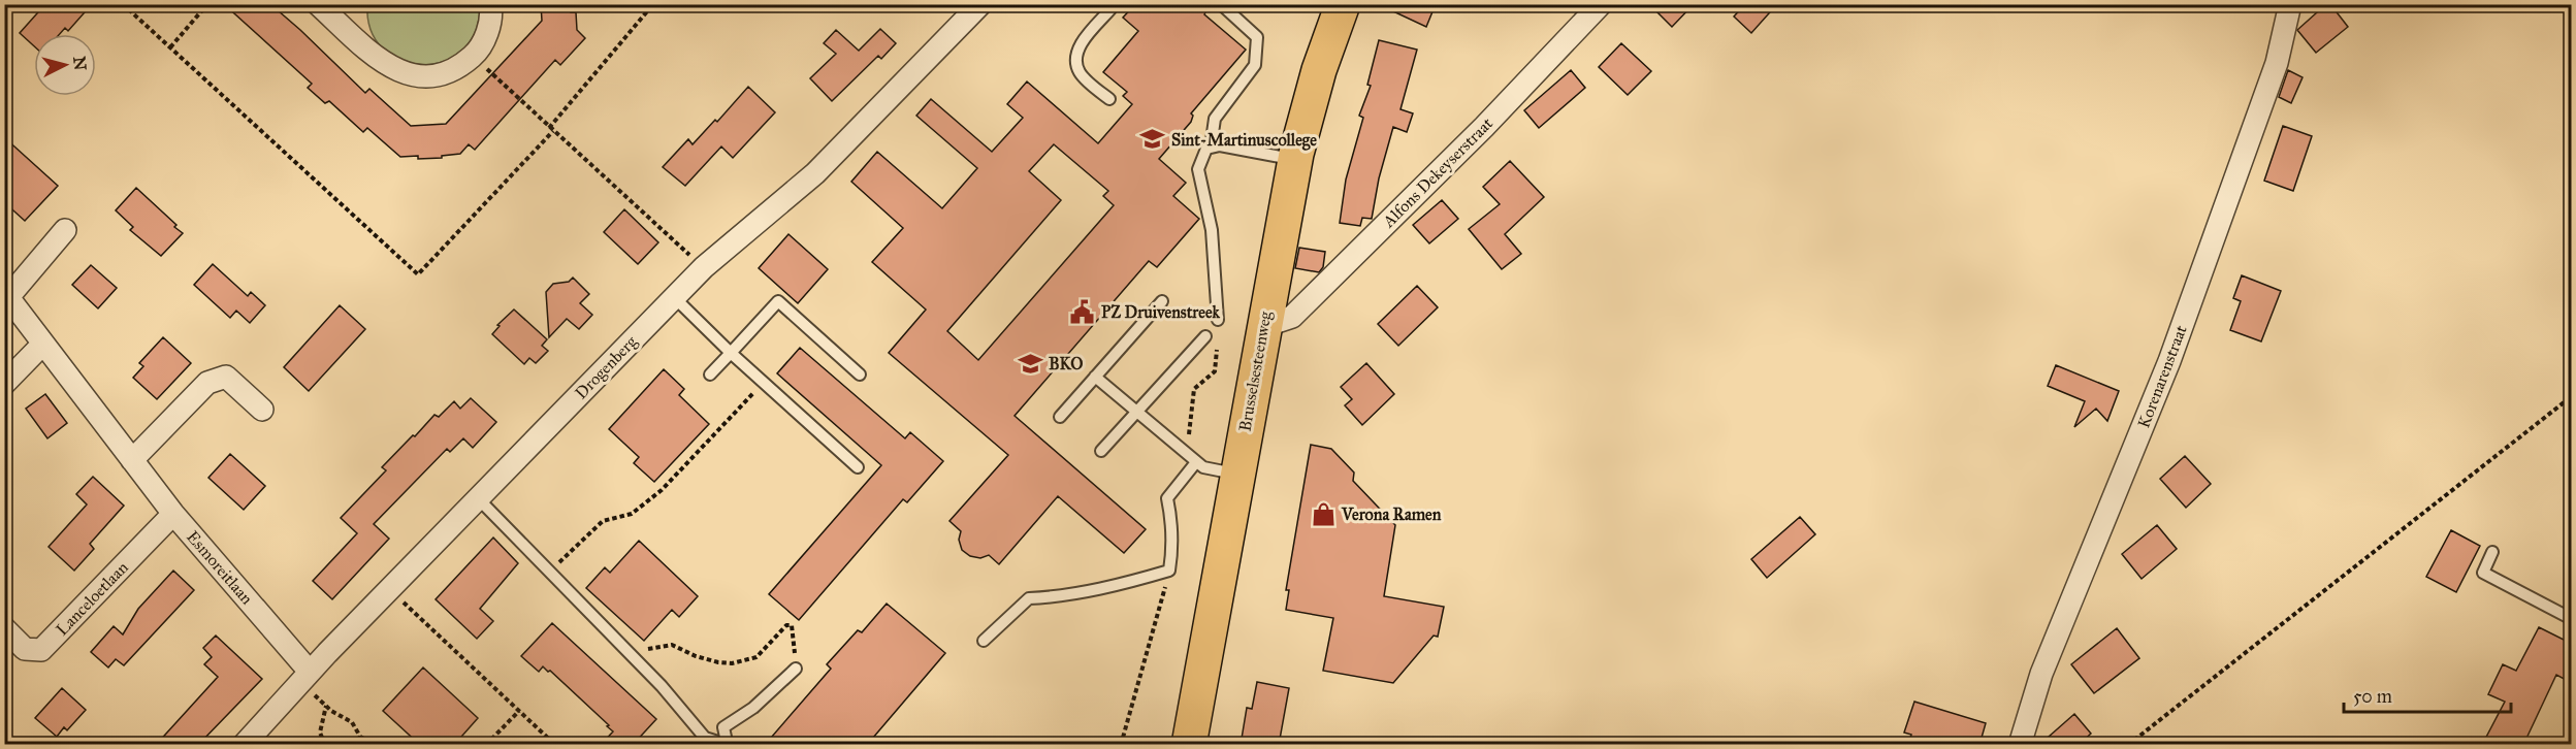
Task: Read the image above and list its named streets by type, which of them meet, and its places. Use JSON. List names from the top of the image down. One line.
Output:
{"streets":{"main road":["Brusselsesteenweg"],"street":["Alfons Dekeyserstraat","Drogenberg","Korenarenstraat","Esmoreitlaan","Lanceloetlaan"]},"crossings":[["Alfons Dekeyserstraat","Brusselsesteenweg"],["Drogenberg","Esmoreitlaan"],["Esmoreitlaan","Lanceloetlaan"]],"places":{"school or university":["Sint-Martinuscollege","BKO"],"public building":["PZ Druivenstreek"],"shop":["Verona Ramen"]},"scale_bar":"50 m","north":"right"}
